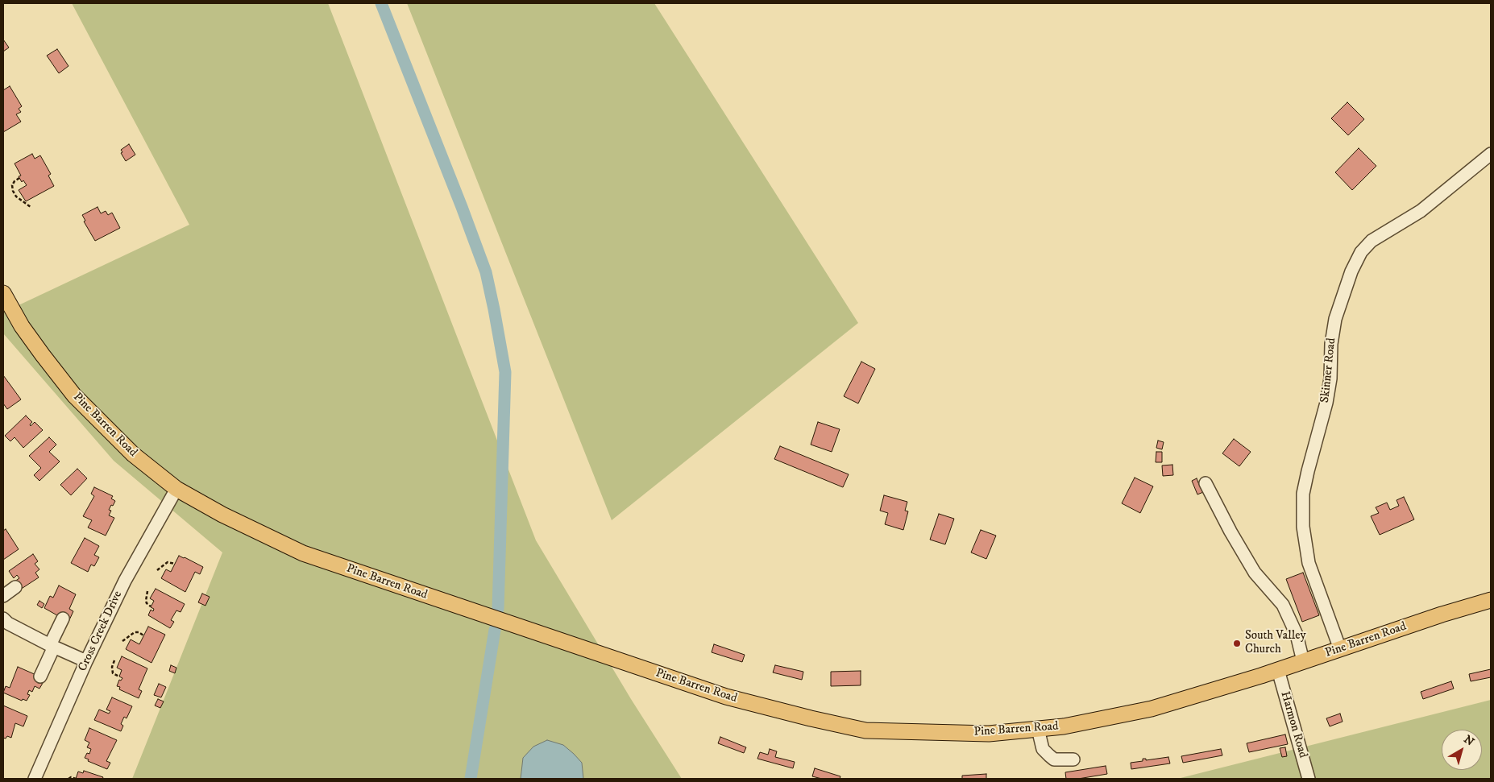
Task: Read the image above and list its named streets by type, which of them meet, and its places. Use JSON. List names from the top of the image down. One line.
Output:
{"streets":{"main road":["Pine Barren Road"],"street":["Skinner Road","Cross Creek Drive","Harmon Road"]},"crossings":[["Skinner Road","Pine Barren Road"],["Pine Barren Road","Cross Creek Drive"],["Pine Barren Road","Harmon Road"]],"places":["South Valley Church"],"north":"top right"}
